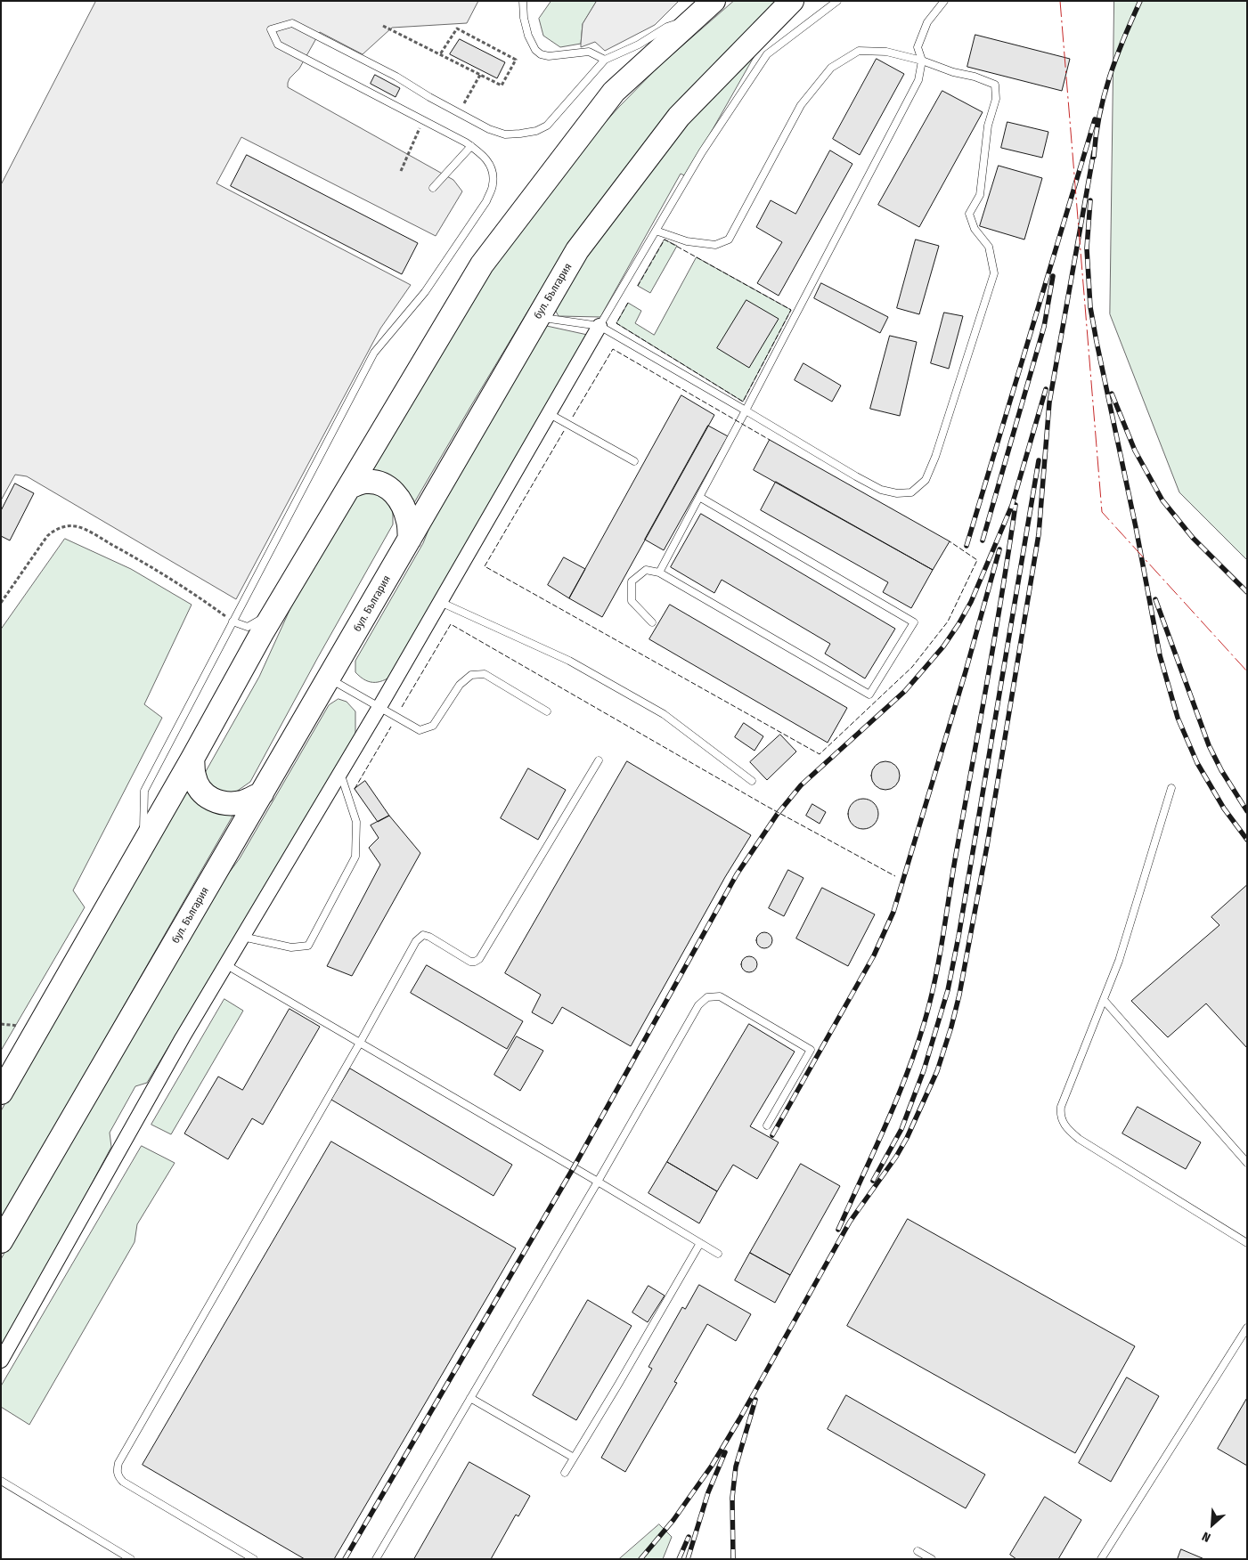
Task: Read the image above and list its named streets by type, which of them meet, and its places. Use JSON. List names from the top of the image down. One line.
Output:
{"streets":{"highway":["бул. България"]},"north":"bottom left"}
